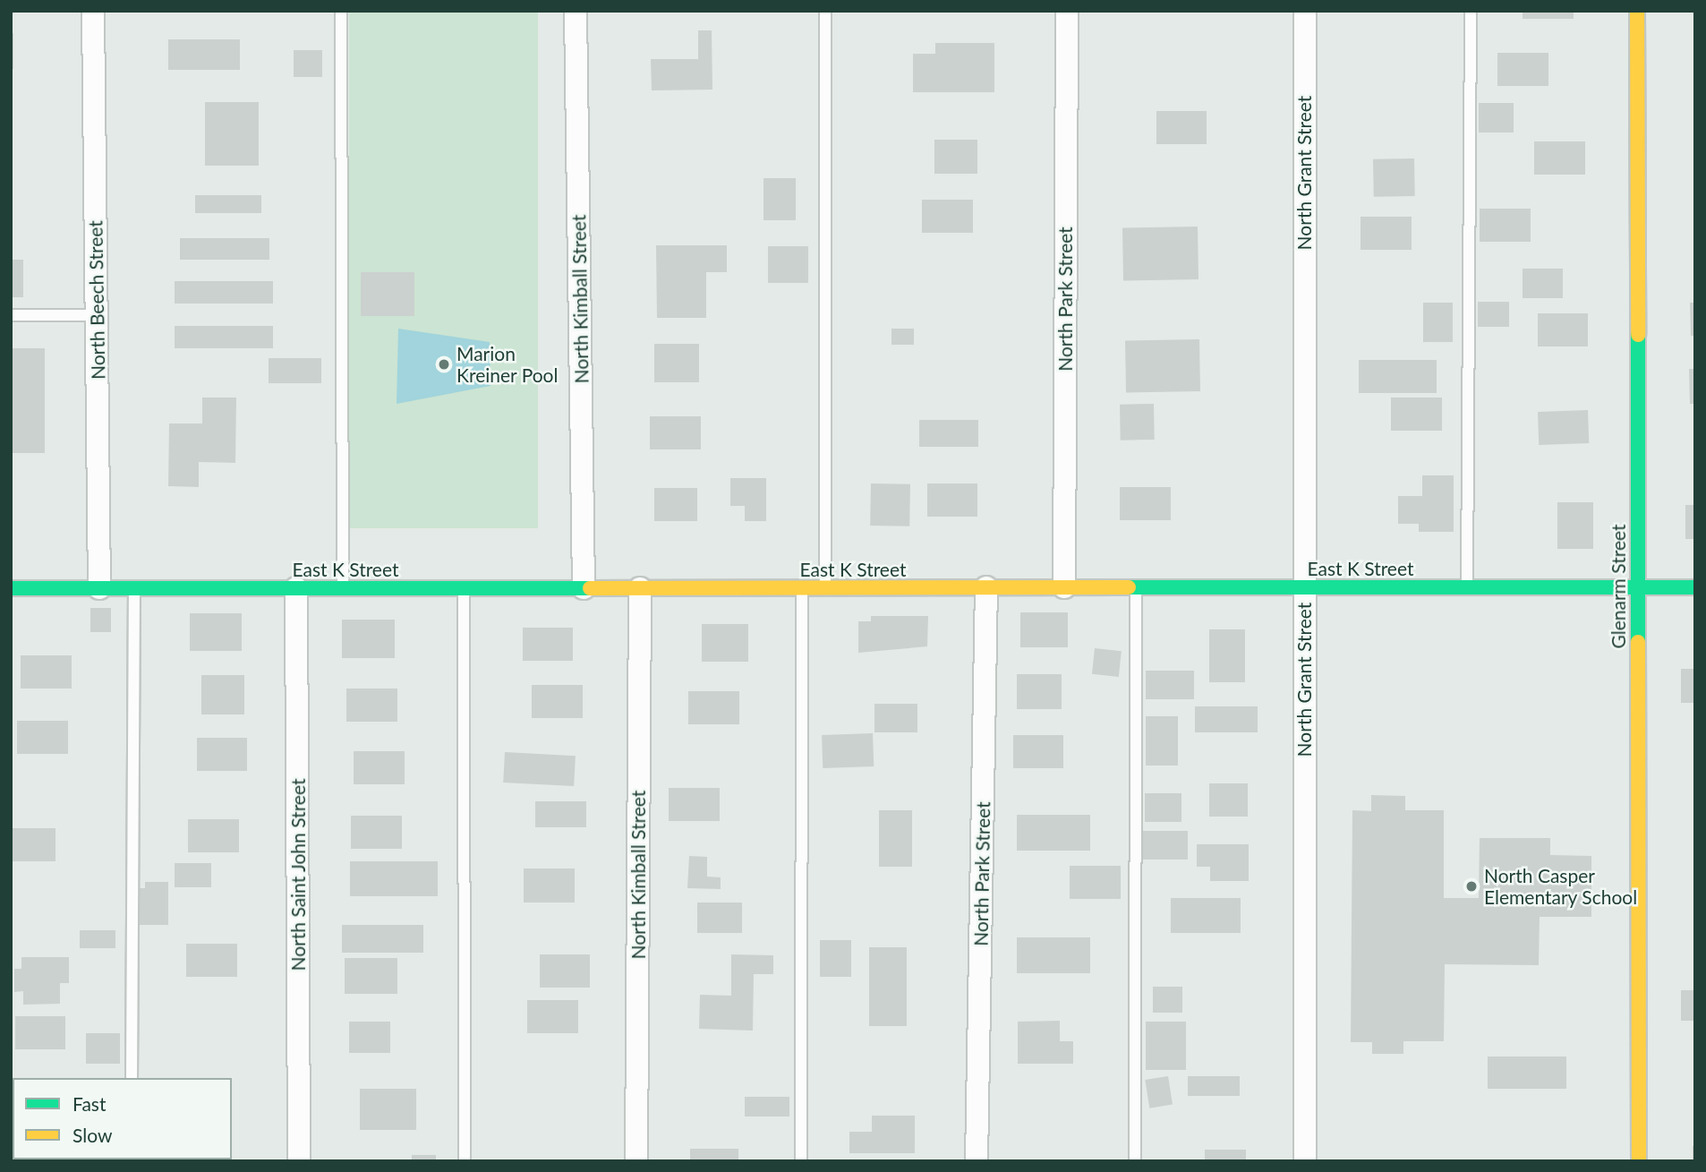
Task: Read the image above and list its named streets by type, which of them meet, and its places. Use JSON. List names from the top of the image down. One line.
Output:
{"streets":{"street":["North Grant Street","North Kimball Street","North Park Street","North Beech Street","East K Street","Glenarm Street","North Saint John Street"]},"crossings":[["North Grant Street","East K Street"],["North Kimball Street","East K Street"],["North Park Street","East K Street"],["North Beech Street","East K Street"],["East K Street","Glenarm Street"],["East K Street","North Saint John Street"]],"places":["Marion Kreiner Pool","North Casper Elementary School"],"legend":["Fast","Slow"]}
